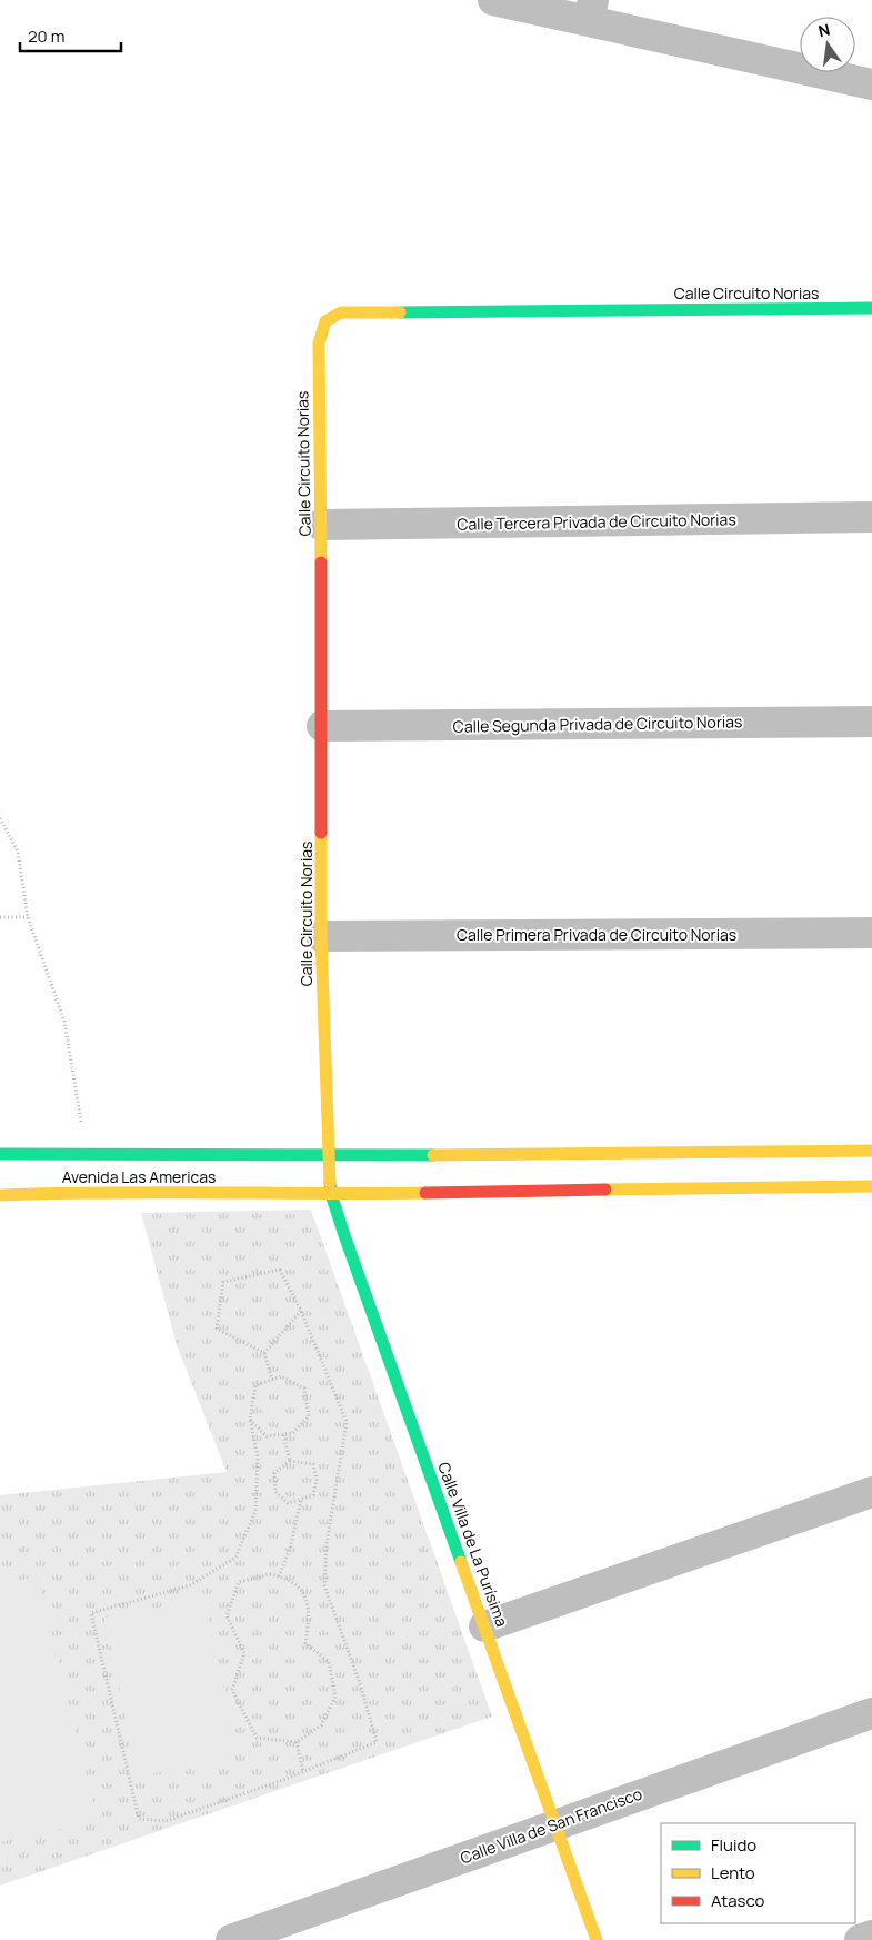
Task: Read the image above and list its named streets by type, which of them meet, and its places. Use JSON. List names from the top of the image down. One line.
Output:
{"streets":{"street":["Calle Circuito Norias","Calle Tercera Privada de Circuito Norias","Calle Segunda Privada de Circuito Norias","Calle Primera Privada de Circuito Norias","Avenida Las Americas","Calle Villa de La Purísima","Calle Villa de San Francisco"]},"crossings":[["Calle Circuito Norias","Calle Tercera Privada de Circuito Norias"],["Calle Circuito Norias","Calle Segunda Privada de Circuito Norias"],["Calle Circuito Norias","Calle Primera Privada de Circuito Norias"],["Calle Circuito Norias","Avenida Las Americas"],["Calle Circuito Norias","Calle Villa de La Purísima"],["Avenida Las Americas","Calle Villa de La Purísima"],["Calle Villa de La Purísima","Calle Villa de San Francisco"]],"legend":["Fluido","Lento","Atasco"],"scale_bar":"20 m","north":"top"}
